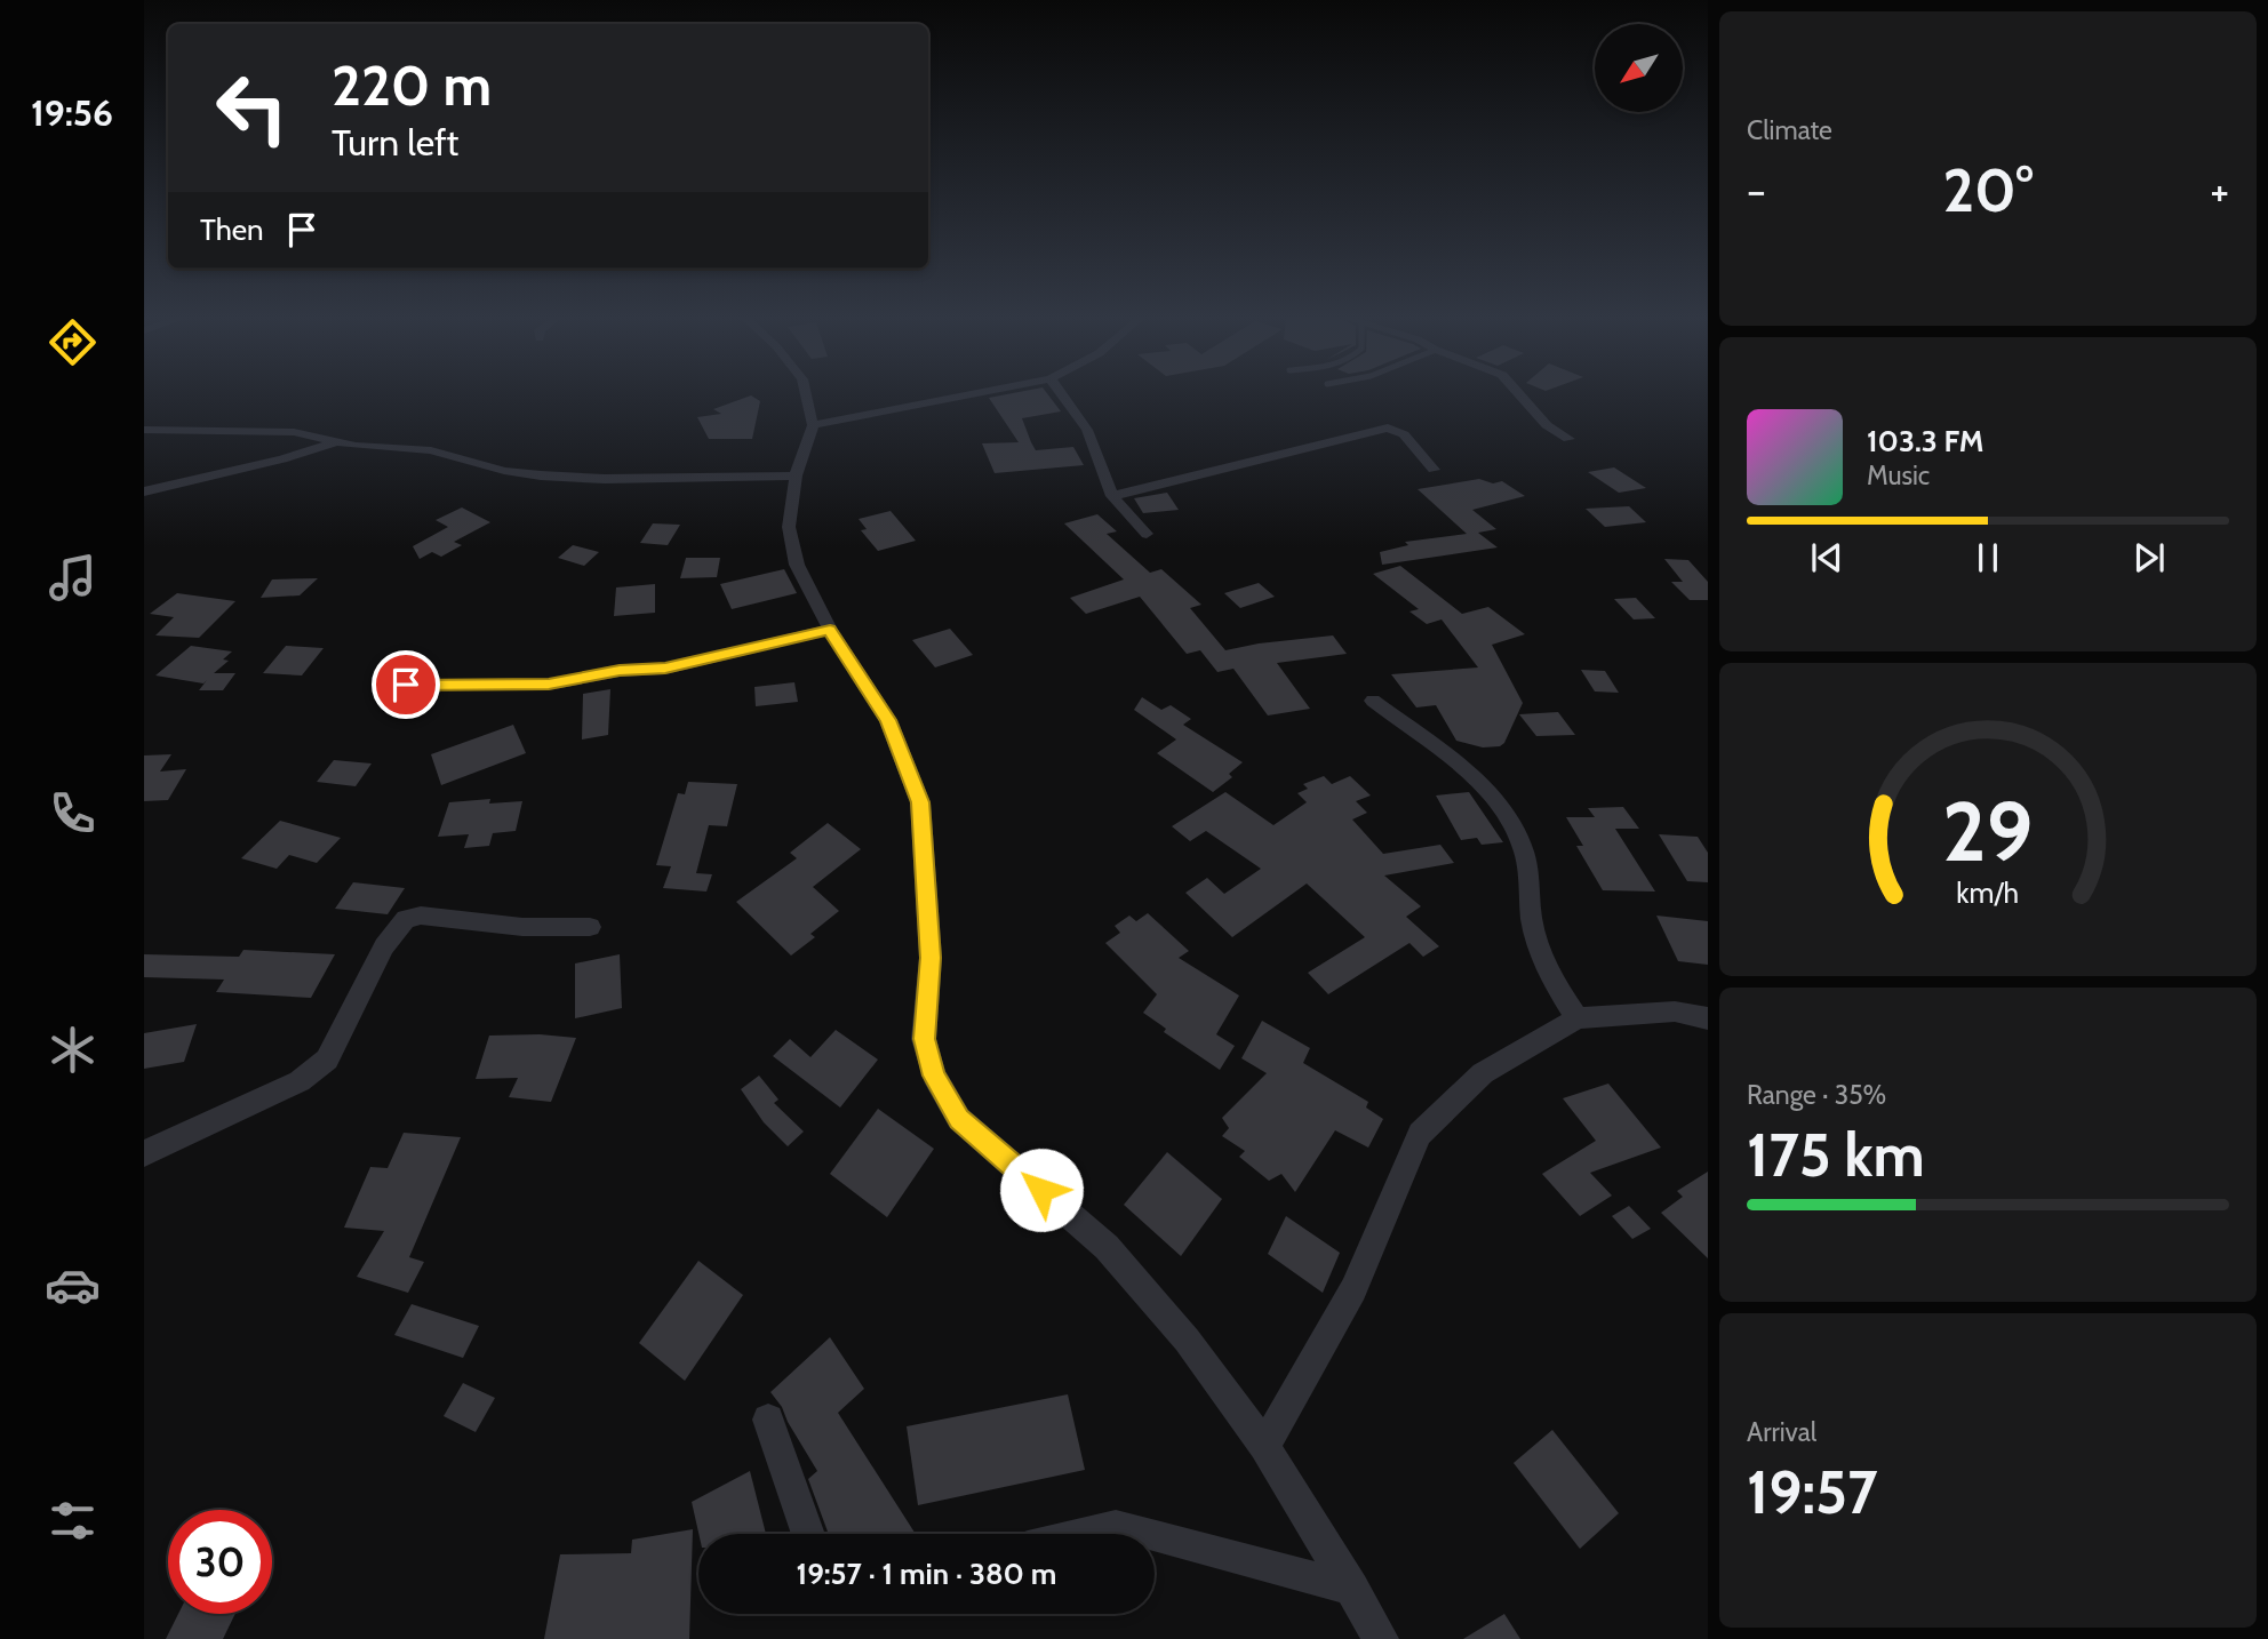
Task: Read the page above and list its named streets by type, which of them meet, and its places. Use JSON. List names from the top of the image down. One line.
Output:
{"north":"bottom left","page":{"tabs":"19:56","tile":["Climate",["Range · 35%","175 km"],["Arrival","19:57"]],"turn":["220 m","Turn left"],"heat":["−","20°","+"],"then":"Then","song":["103.3 FM","Music"],"limit":"30","trip":"19:57 · 1 min · 380 m","gauge":["29","km/h"]}}
